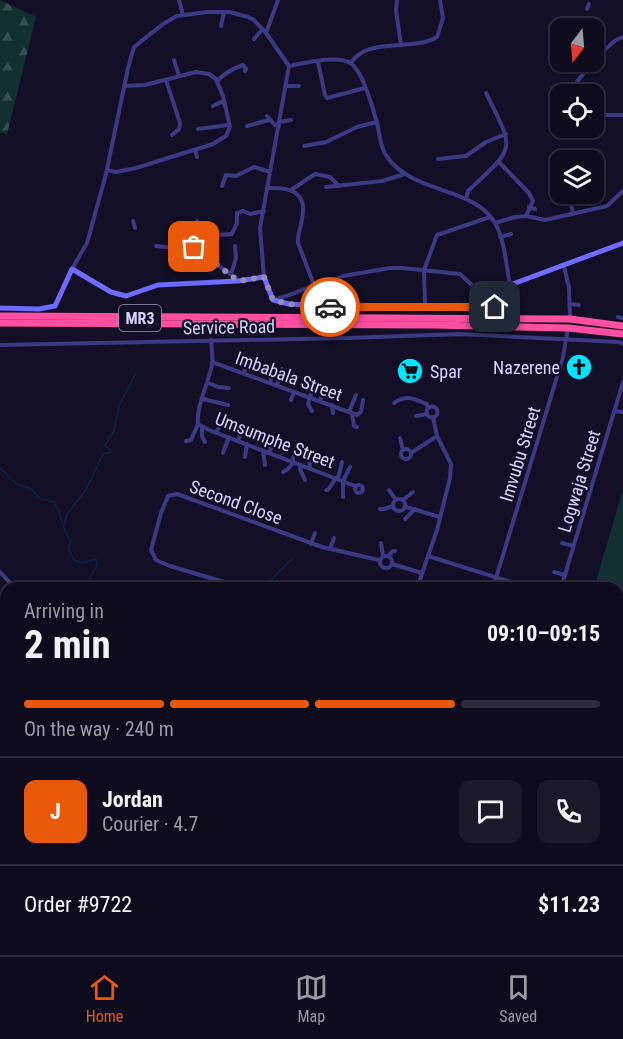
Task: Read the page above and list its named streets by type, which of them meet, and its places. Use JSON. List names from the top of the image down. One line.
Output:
{"streets":{"highway":["MR3"],"street":["Service Road","Imbabala Street","Umsumphe Street","Imvubu Street","Logwaja Street","Second Close"]},"crossings":[["MR3","Imvubu Street"],["Service Road","Umsumphe Street"],["Service Road","Imvubu Street"],["Imbabala Street","Umsumphe Street"]],"places":{"church":["Nazerene"],"supermarket":["Spar"]},"north":"bottom","page":{"heading":["2 min","Arriving in","09:10–09:15"],"panel":["Jordan","Courier · 4.7","Order #9722","$11.23"],"bar":"On the way · 240 m","round":"J","tabs":["Home","Map","Saved"]}}
